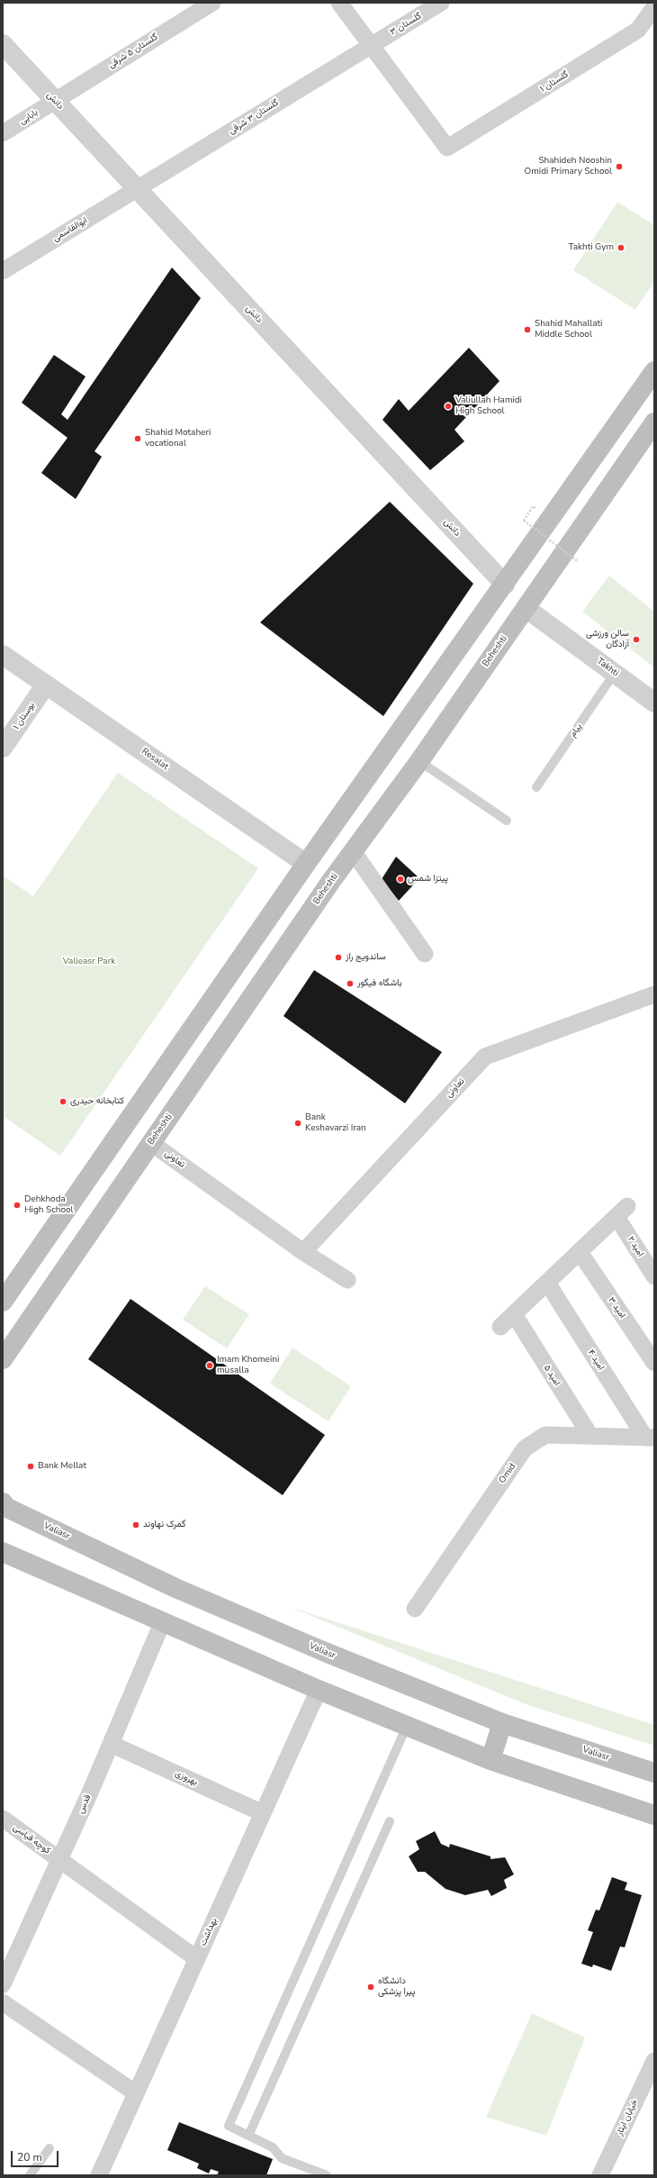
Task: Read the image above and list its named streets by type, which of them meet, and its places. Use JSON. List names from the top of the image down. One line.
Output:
{"streets":{"main road":["Beheshti","Valiasr"],"street":["گلستان ۳","گلستان ۵ شرقی","گلستان ۱","دانش","بابایی","گلستان ۳ شرقی","ابوالقاسمی","Takhti","بوستان ۱","Resalat","تعاونی","امید ۲","امید ۳","امید ۴","امید ۵","Omid","بهروزی","قدس","کوچه قیاسی","بهداشت","خیابان ایثار"],"lane":["پیام"]},"crossings":[["گلستان ۳","گلستان ۱"],["گلستان ۳","گلستان ۳ شرقی"],["گلستان ۵ شرقی","دانش"],["گلستان ۵ شرقی","بابایی"],["گلستان ۱","گلستان ۳ شرقی"],["دانش","بابایی"],["دانش","گلستان ۳ شرقی"],["دانش","ابوالقاسمی"],["گلستان ۳ شرقی","ابوالقاسمی"],["Beheshti","Takhti"],["Beheshti","تعاونی"],["Takhti","پیام"],["بوستان ۱","Resalat"],["امید ۲","امید ۳"],["امید ۴","Omid"],["امید ۵","Omid"],["بهروزی","قدس"],["بهروزی","بهداشت"],["قدس","کوچه قیاسی"],["کوچه قیاسی","بهداشت"]],"parks":["Valieasr Park"],"places":["Shahideh Nooshin Omidi Primary School","Takhti Gym","Shahid Mahallati Middle School","Valiullah Hamidi High School","Shahid Motaheri vocational","سالن ورزشی آزادگان","پیتزا شمس","ساندویج راز","باشگاه فیگور","کتابخانه حیدری","Bank Keshavarzi Iran","Dehkhoda High School","Imam Khomeini musalla","Bank Mellat","گمرک نهاوند","دانشگاه پیرا پزشکی"],"scale_bar":"20 m"}
